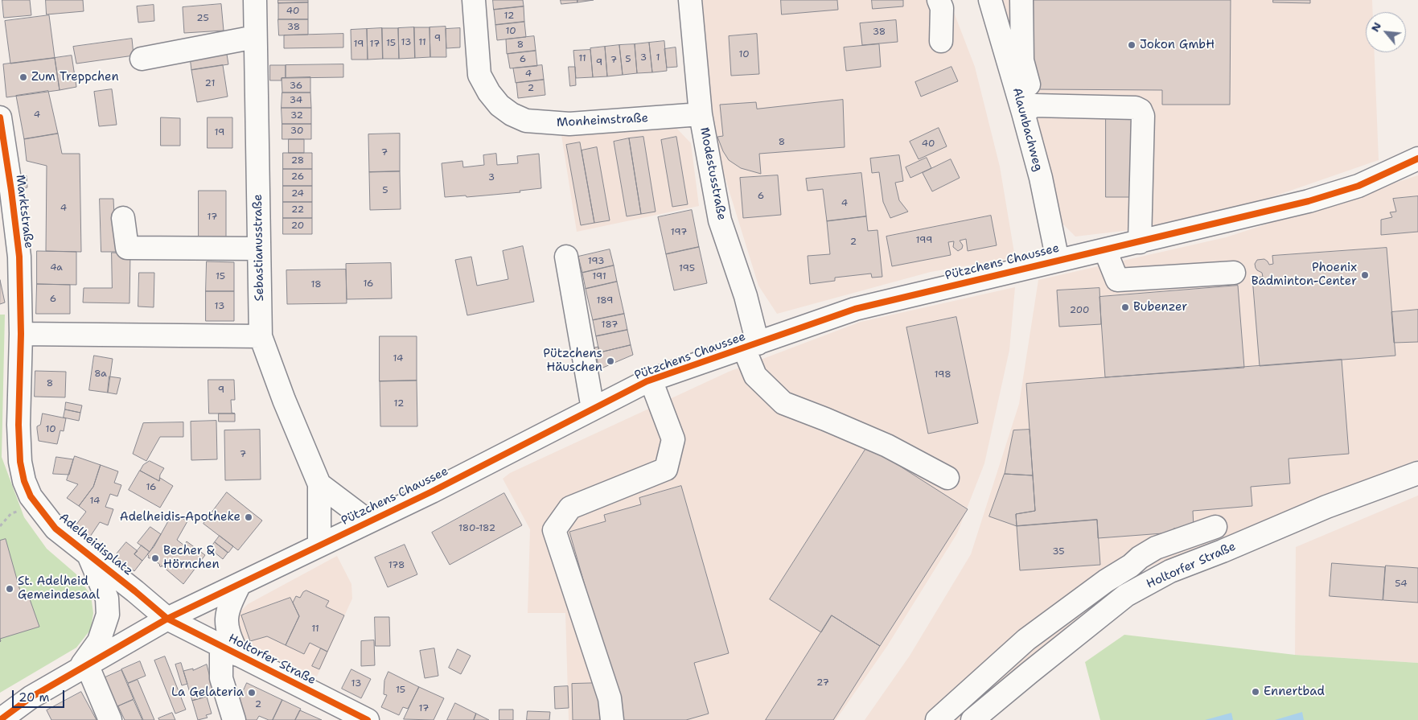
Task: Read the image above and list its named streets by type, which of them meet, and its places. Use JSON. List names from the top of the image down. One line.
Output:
{"streets":{"street":["Monheimstraße","Alaunbachweg","Modestusstraße","Marktstraße","Sebastianusstraße","Pützchens Chaussee","Adelheidisplatz","Holtorfer Straße"]},"crossings":[["Monheimstraße","Modestusstraße"],["Alaunbachweg","Pützchens Chaussee"],["Modestusstraße","Pützchens Chaussee"],["Marktstraße","Adelheidisplatz"],["Sebastianusstraße","Pützchens Chaussee"],["Pützchens Chaussee","Adelheidisplatz"],["Pützchens Chaussee","Holtorfer Straße"],["Adelheidisplatz","Holtorfer Straße"]],"places":["Jokon GmbH","Zum Treppchen","Phoenix Badminton-Center","Bubenzer","Pützchens Häuschen","Adelheidis-Apotheke","Becher & Hörnchen","St. Adelheid Gemeindesaal","Ennertbad","La Gelateria"],"house_numbers":["40","12","25","38","10","38","9","13","11","15","19","17","8","10","3","1","11","6","5","7","9","4","21","36","2","34","4","32","30","19","8","40","7","28","26","3","5","24","6","4","4","22","17","20","197","199","2","193","4a","195","15","191","16","18","6","189","13","200","187","14","8a","198","8","9","12","10","7","16","14","180-182","35","178","54","11","27","13","15","2","17"],"scale_bar":"20 m","north":"top left"}
